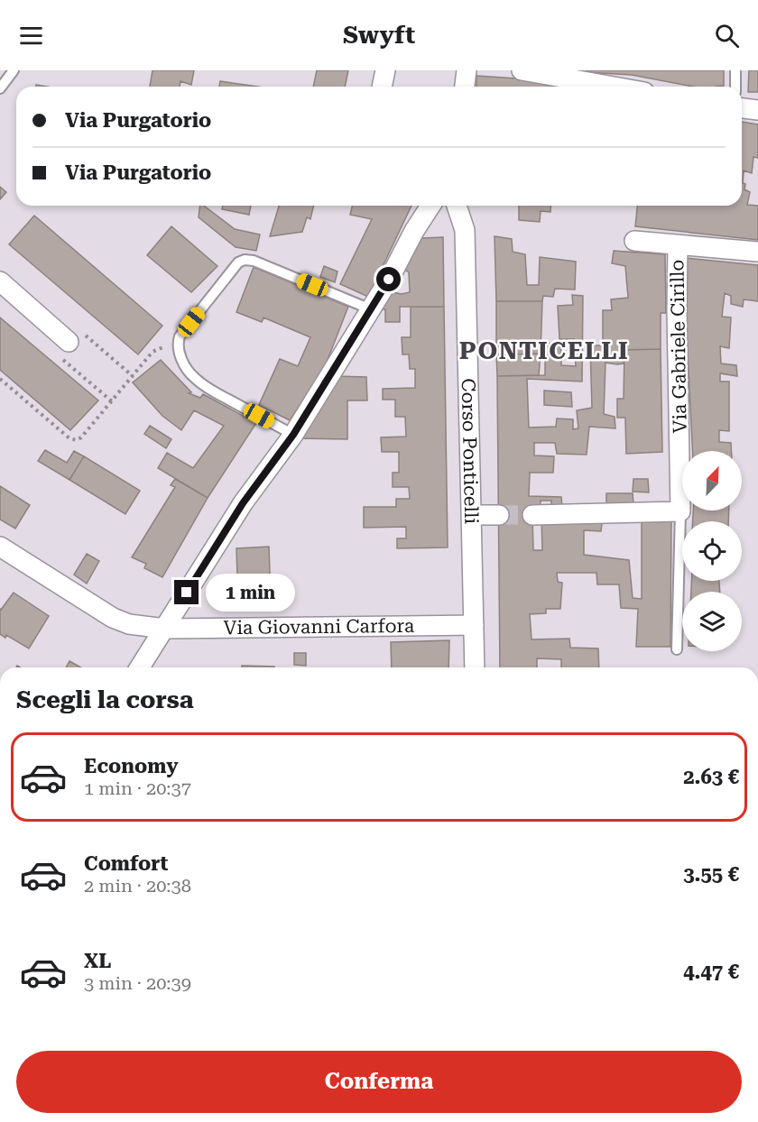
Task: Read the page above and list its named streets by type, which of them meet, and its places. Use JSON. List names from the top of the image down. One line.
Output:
{"streets":{"street":["Via Gabriele Cirillo","Corso Ponticelli","Via Giovanni Carfora"]},"crossings":[["Corso Ponticelli","Via Giovanni Carfora"]],"districts":["PONTICELLI"],"north":"top right","page":{"header":"Swyft","banner":["Via Purgatorio","Via Purgatorio"],"bubble":"1 min","heading":"Scegli la corsa","list":[{"name":"Economy","note":"1 min · 20:37","value":"2.63 €"},{"name":"Comfort","note":"2 min · 20:38","value":"3.55 €"},{"name":"XL","note":"3 min · 20:39","value":"4.47 €"}],"buttons":"Conferma"}}
